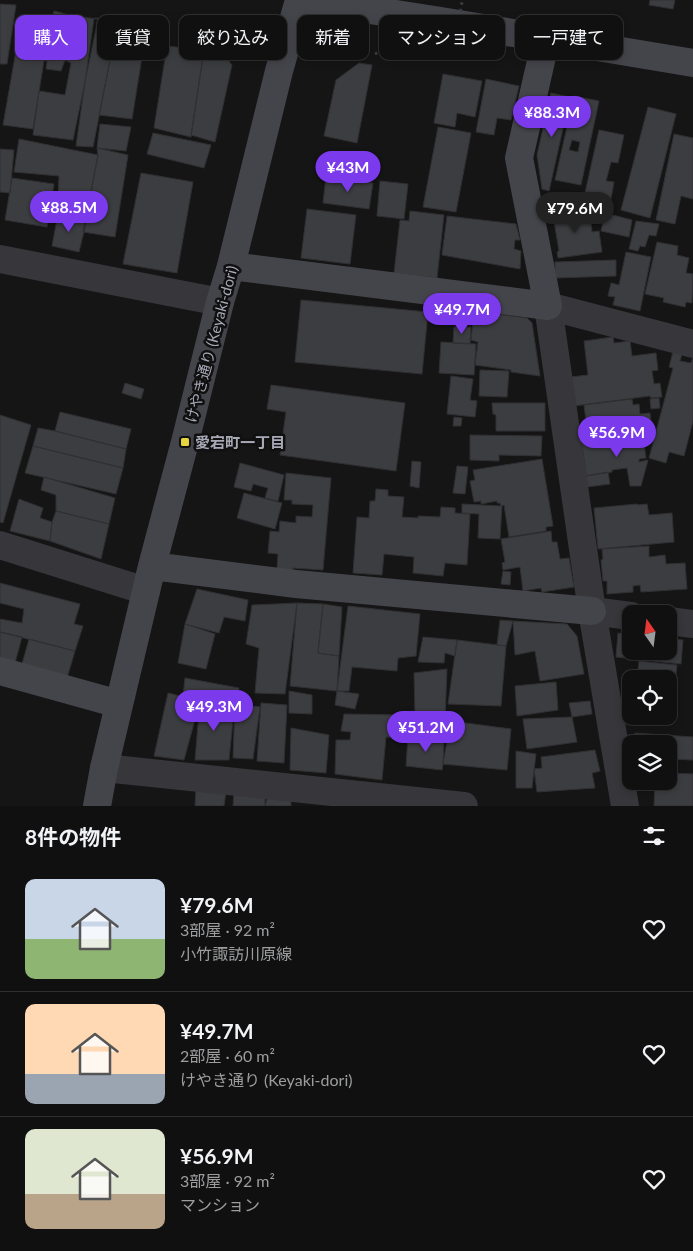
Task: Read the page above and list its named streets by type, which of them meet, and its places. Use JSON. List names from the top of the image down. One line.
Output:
{"streets":{"street":["けやき通り (Keyaki-dori)"]},"places":{"transit":["愛宕町一丁目"]},"north":"top","page":{"chip":["購入","賃貸","絞り込み","新着","マンション","一戸建て"],"price":["¥88.3M","¥43M","¥88.5M","¥79.6M","¥49.7M","¥56.9M","¥49.3M","¥51.2M"],"heading":"8件の物件","list":[{"name":"¥79.6M","note":"3部屋 · 92 m² · 小竹諏訪川原線"},{"name":"¥49.7M","note":"2部屋 · 60 m² · けやき通り (Keyaki-dori)"},{"name":"¥56.9M","note":"3部屋 · 92 m² · マンション"}]}}
